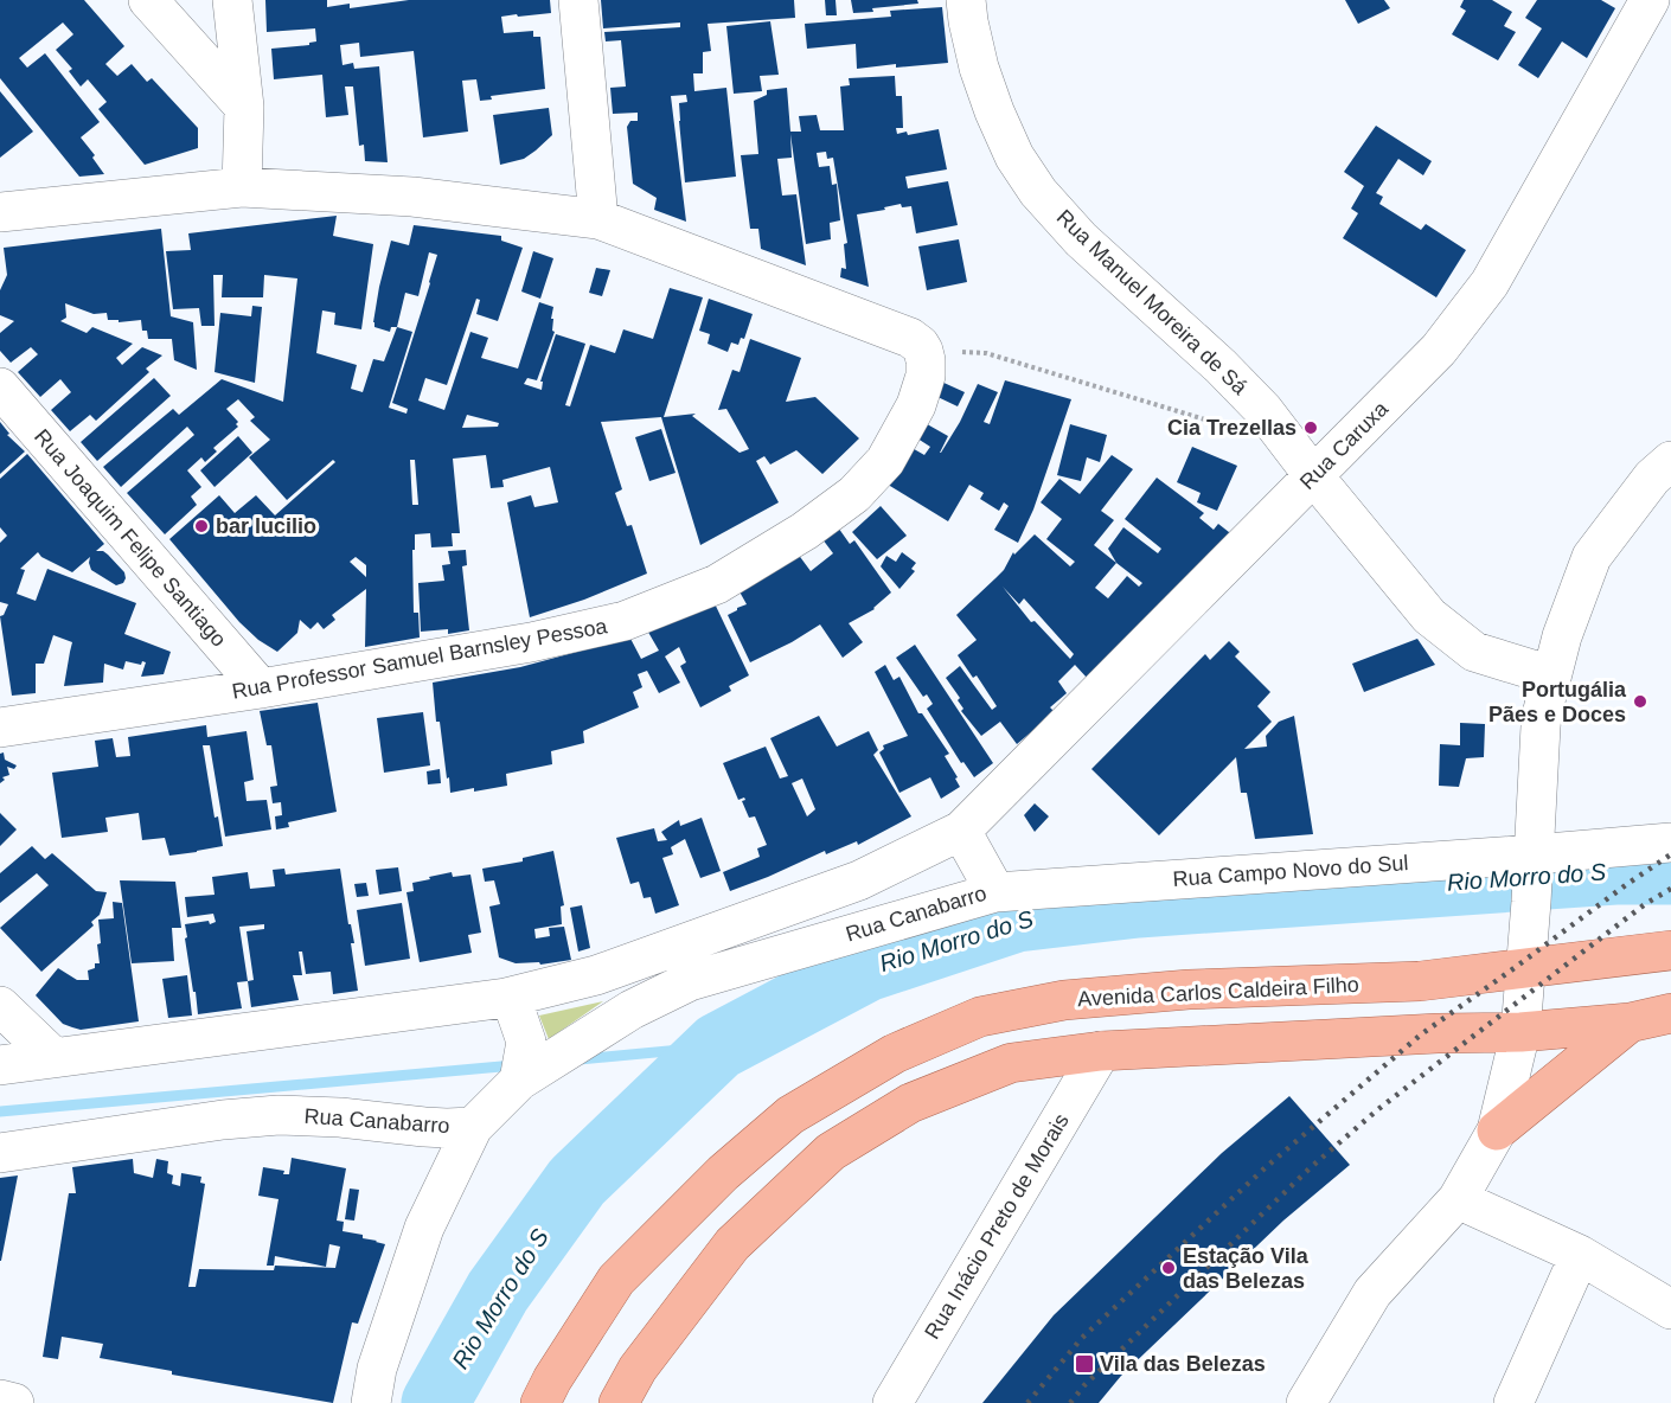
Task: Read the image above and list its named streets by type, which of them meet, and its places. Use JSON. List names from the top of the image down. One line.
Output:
{"streets":{"main road":["Avenida Carlos Caldeira Filho"],"street":["Rua Manuel Moreira de Sá","Rua Caruxa","Rua Joaquim Felipe Santiago","Rua Professor Samuel Barnsley Pessoa","Rua Campo Novo do Sul","Rua Canabarro","Rua Inácio Preto de Morais"]},"crossings":[["Rua Manuel Moreira de Sá","Rua Caruxa"],["Rua Caruxa","Rua Canabarro"],["Rua Joaquim Felipe Santiago","Rua Professor Samuel Barnsley Pessoa"],["Rua Campo Novo do Sul","Rua Canabarro"]],"water":["Rio Morro do S"],"places":{"other":["Cia Trezellas","bar lucilio","Portugália Pães e Doces","Estação Vila das Belezas"],"transit":["Vila das Belezas"]}}
